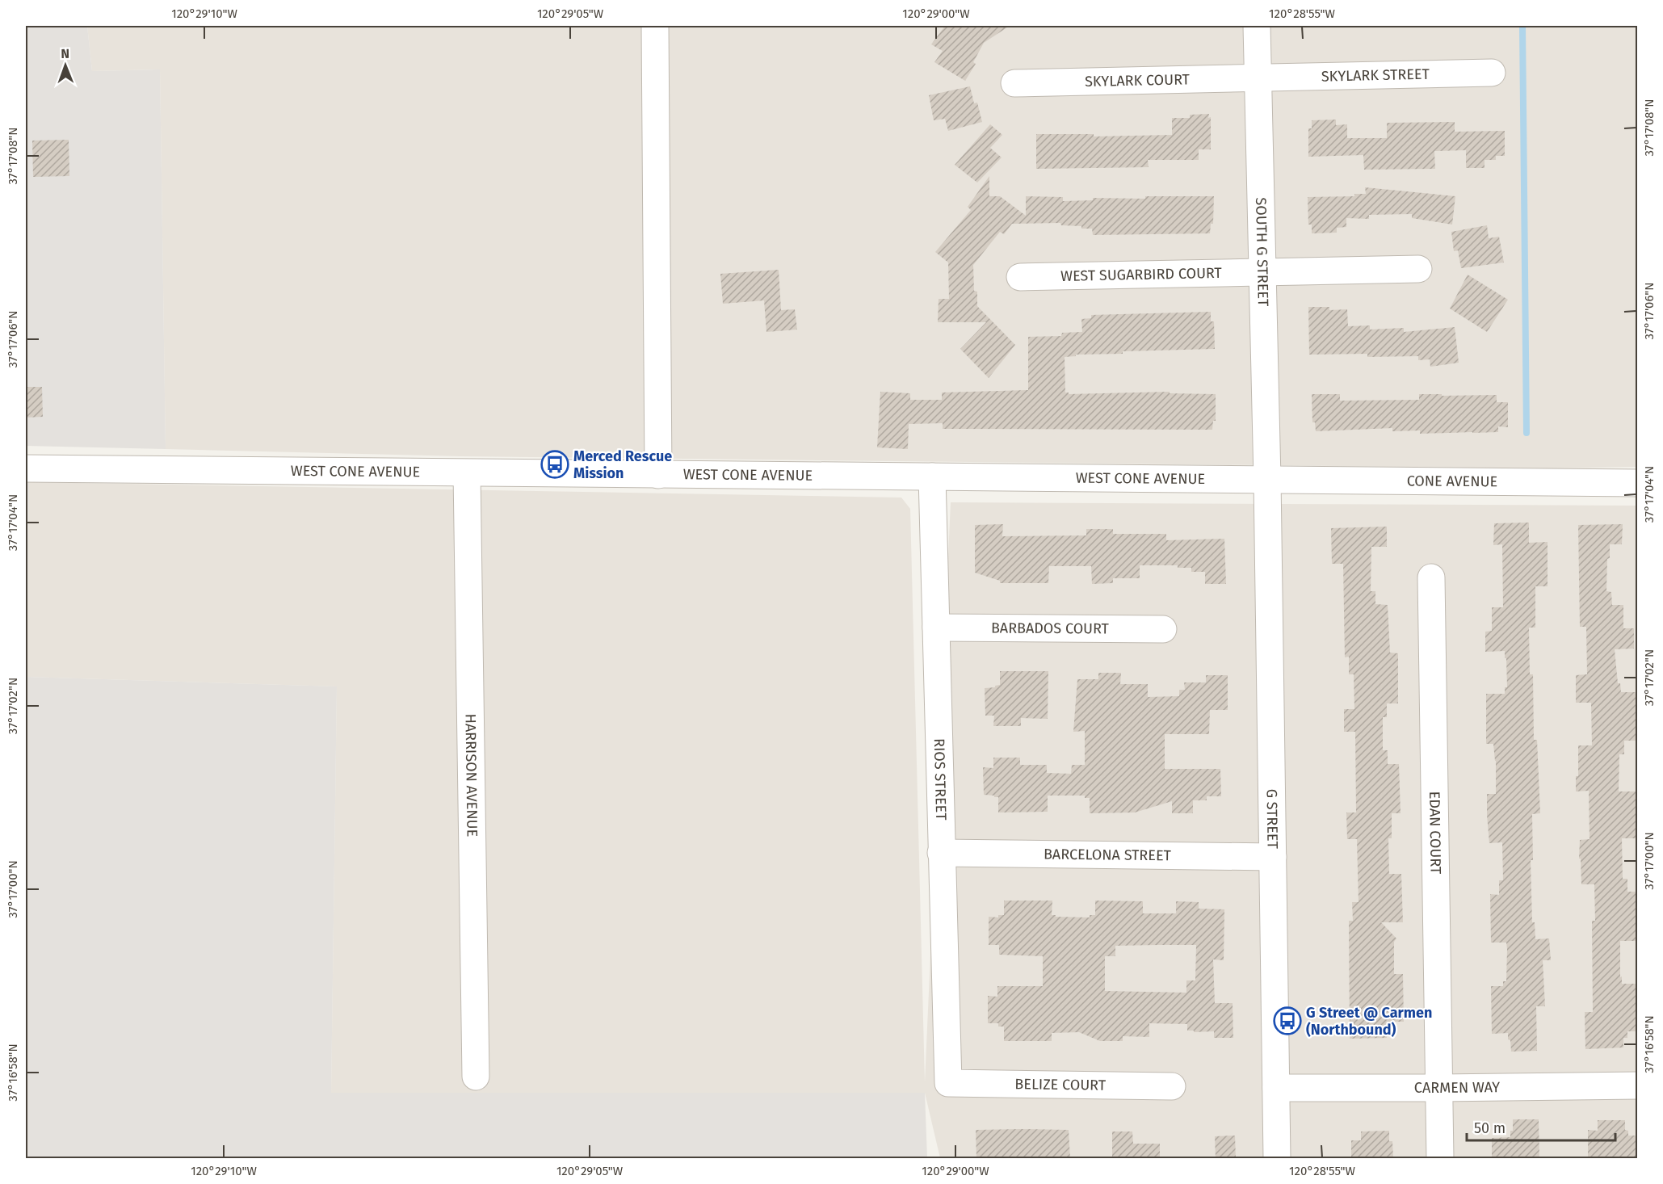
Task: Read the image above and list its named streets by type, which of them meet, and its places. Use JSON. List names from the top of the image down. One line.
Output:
{"streets":{"street":["SKYLARK STREET","SKYLARK COURT","SOUTH G STREET","WEST SUGARBIRD COURT","WEST CONE AVENUE","CONE AVENUE","BARBADOS COURT","HARRISON AVENUE","RIOS STREET","G STREET","EDAN COURT","BARCELONA STREET","BELIZE COURT","CARMEN WAY"]},"crossings":[["SKYLARK STREET","SKYLARK COURT"],["SKYLARK STREET","SOUTH G STREET"],["SKYLARK COURT","SOUTH G STREET"],["SOUTH G STREET","WEST SUGARBIRD COURT"],["SOUTH G STREET","WEST CONE AVENUE"],["SOUTH G STREET","CONE AVENUE"],["SOUTH G STREET","G STREET"],["WEST CONE AVENUE","CONE AVENUE"],["WEST CONE AVENUE","HARRISON AVENUE"],["WEST CONE AVENUE","RIOS STREET"],["WEST CONE AVENUE","G STREET"],["CONE AVENUE","G STREET"],["BARBADOS COURT","RIOS STREET"],["RIOS STREET","BARCELONA STREET"],["RIOS STREET","BELIZE COURT"],["G STREET","BARCELONA STREET"],["G STREET","CARMEN WAY"],["EDAN COURT","CARMEN WAY"]],"places":{"bus stop":["Merced Rescue Mission","G Street @ Carmen (Northbound)"]},"scale_bar":"50 m","north":"top","coordinates":["120°29'10\"W","120°29'05\"W","120°29'00\"W","120°28'55\"W","37°17'08\"N","37°17'06\"N","37°17'04\"N","37°17'02\"N","37°17'00\"N","37°16'58\"N"]}
